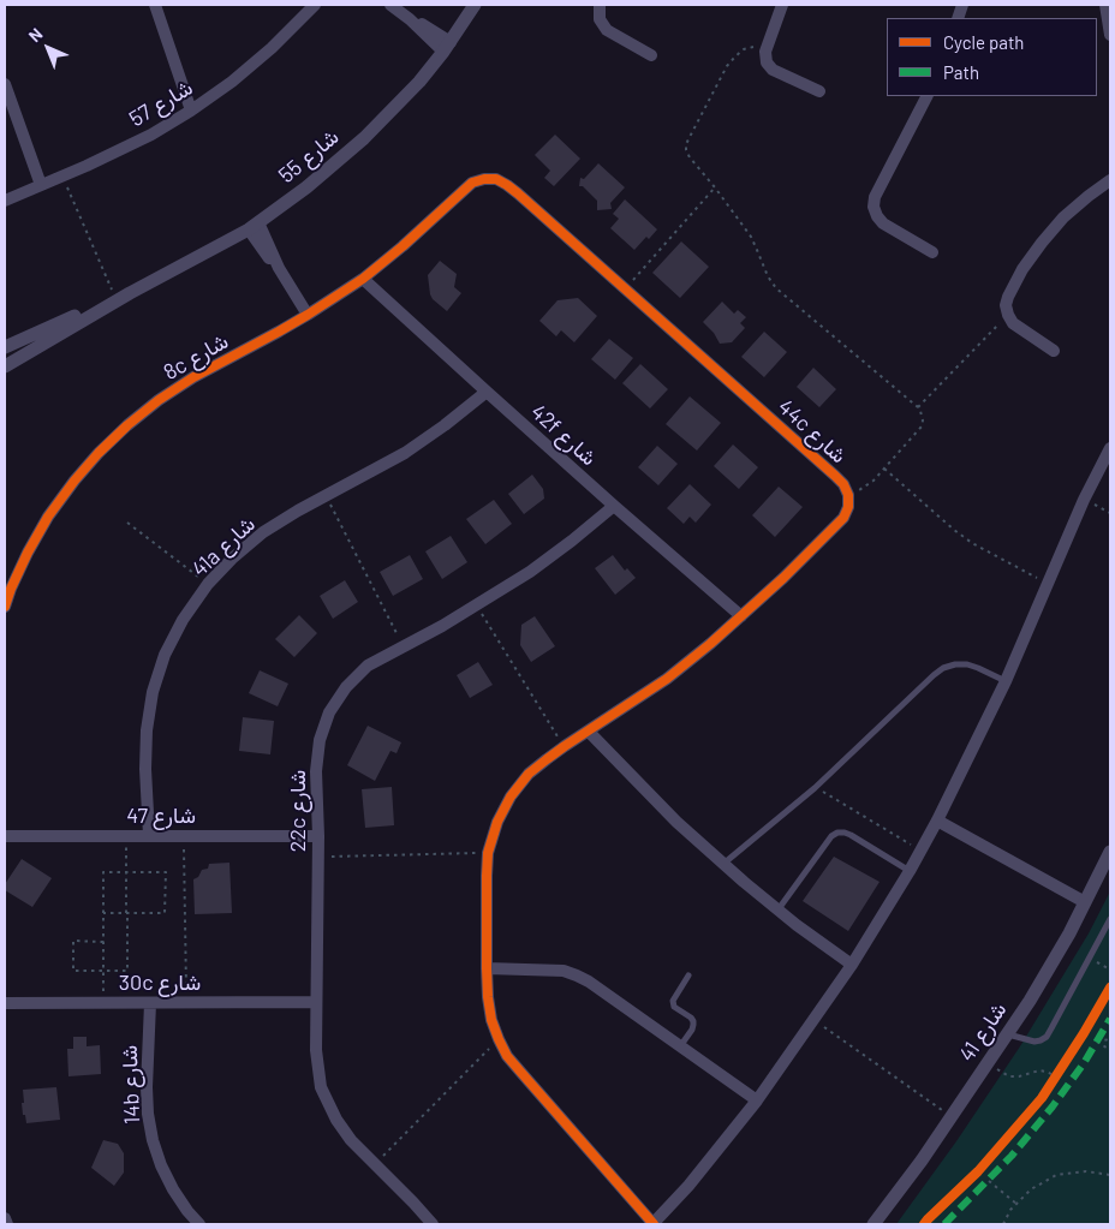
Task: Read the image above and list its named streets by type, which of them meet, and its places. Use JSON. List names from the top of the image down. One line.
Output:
{"streets":{"street":["شارع 57","شارع 55","8c شارع","44c شارع","42f شارع","41a شارع","22c شارع","شارع 47","30c شارع","شارع 41","14b شارع"]},"crossings":[["8c شارع","44c شارع"],["8c شارع","42f شارع"],["44c شارع","42f شارع"],["42f شارع","41a شارع"],["42f شارع","22c شارع"],["41a شارع","شارع 47"],["22c شارع","شارع 47"],["22c شارع","30c شارع"],["30c شارع","14b شارع"]],"legend":["Cycle path","Path"],"north":"top left"}
